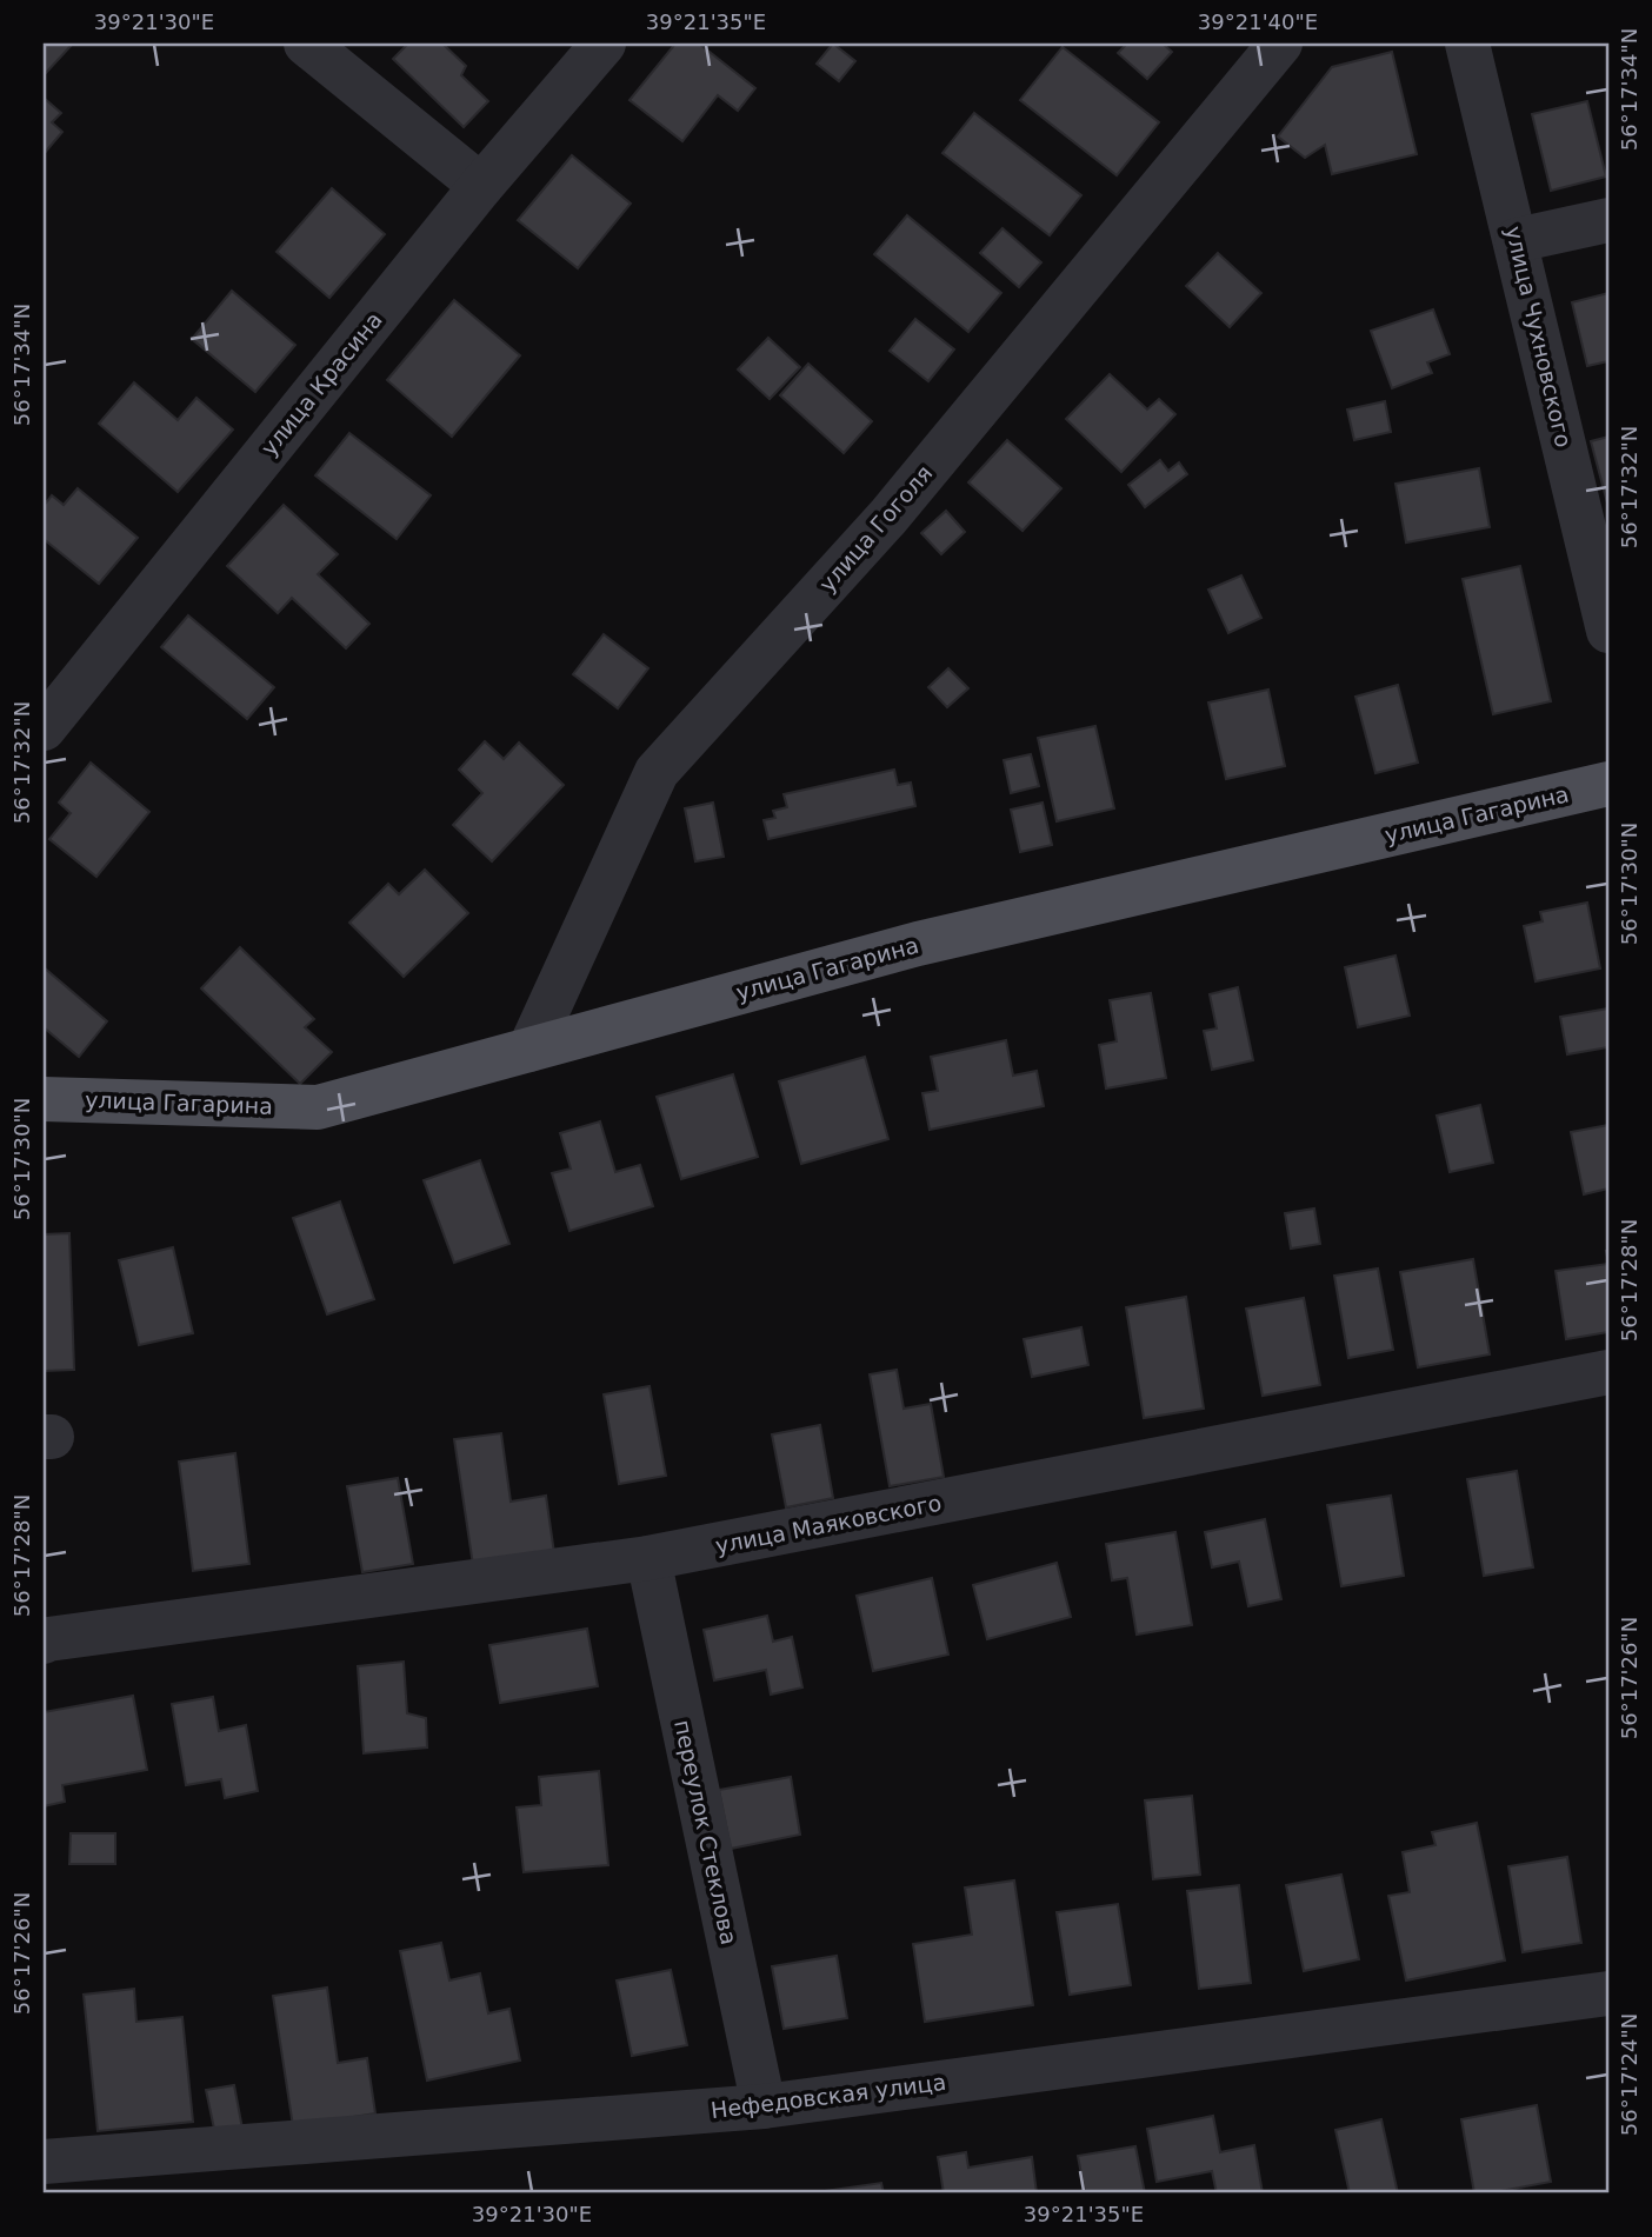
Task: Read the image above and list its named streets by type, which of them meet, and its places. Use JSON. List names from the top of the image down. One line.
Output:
{"streets":{"main road":["улица Гагарина"],"street":["улица Чухновского","улица Красина","улица Гоголя","улица Маяковского","переулок Стеклова","Нефедовская улица"]},"crossings":[["улица Гоголя","улица Гагарина"],["улица Маяковского","переулок Стеклова"],["переулок Стеклова","Нефедовская улица"]],"coordinates":["39°21'30\"E","39°21'35\"E","39°21'40\"E","56°17'34\"N","56°17'32\"N","56°17'30\"N","56°17'28\"N","56°17'26\"N","56°17'24\"N"]}
